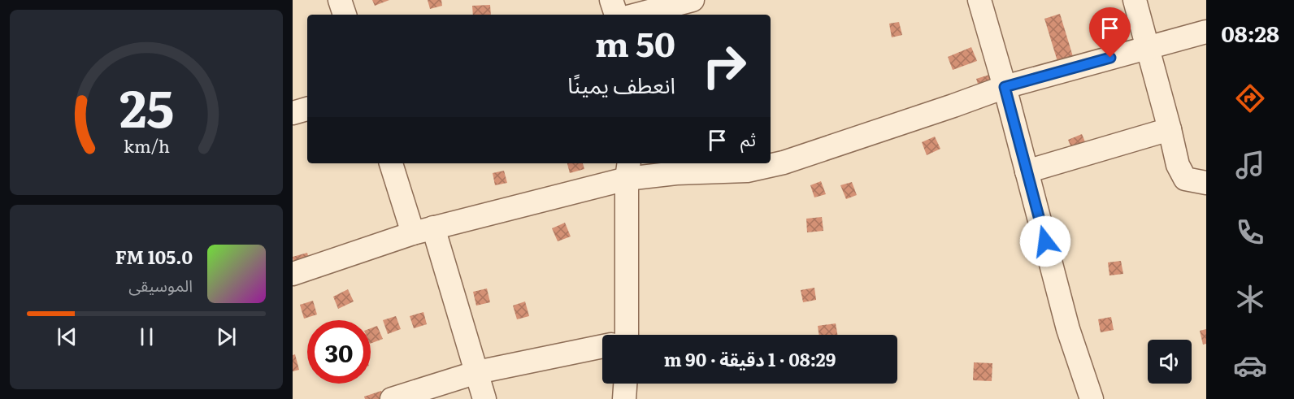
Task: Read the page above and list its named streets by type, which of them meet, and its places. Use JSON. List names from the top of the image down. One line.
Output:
{"page":{"tabs":"08:28","turn":["50 m","انعطف يمينًا"],"then":"ثم","song":["105.0 FM","الموسيقى"],"limit":"30","trip":"08:29 · 1 دقيقة · 90 m","gauge":["25","km/h"]}}
